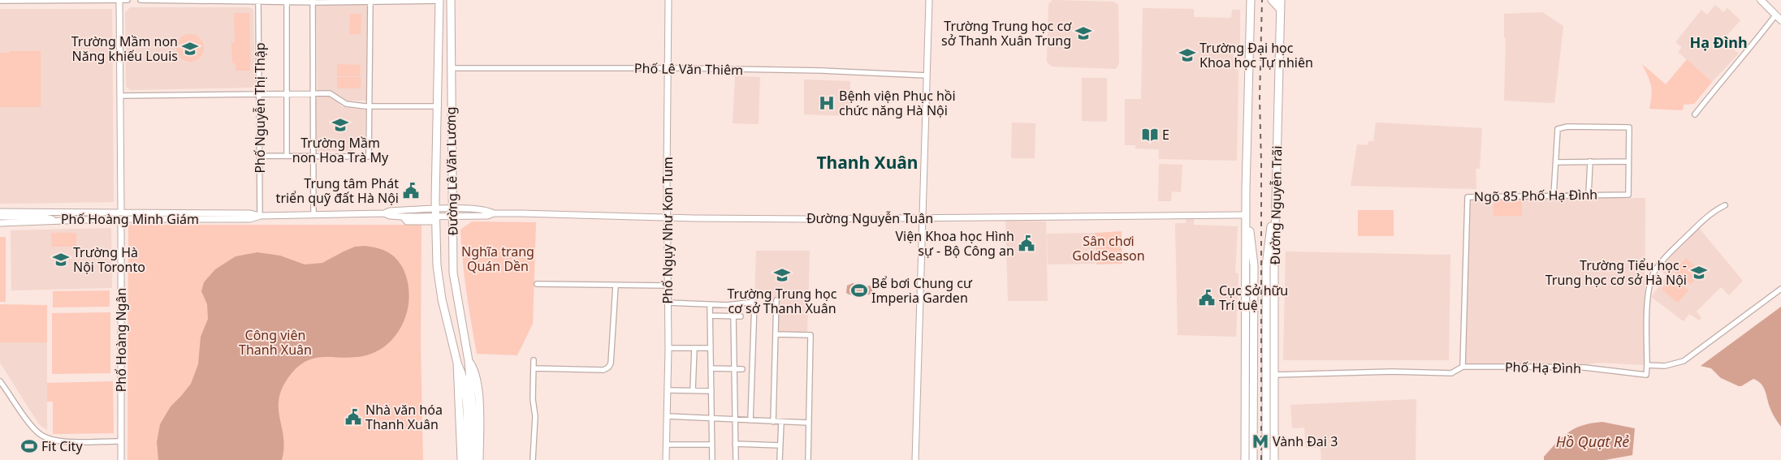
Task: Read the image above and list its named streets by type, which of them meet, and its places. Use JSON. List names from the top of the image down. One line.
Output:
{"streets":{"main road":["Đường Lê Văn Lương","Đường Nguyễn Trãi"],"street":["Phố Lê Văn Thiêm","Phố Nguyễn Thị Thập","Ngõ 85 Phố Hạ Đình","Đường Nguyễn Tuân","Phố Hoàng Minh Giám","Phố Ngụy Như Kon Tum","Phố Hoàng Ngân","Phố Hạ Đình"]},"crossings":[["Phố Lê Văn Thiêm","Đường Lê Văn Lương"],["Phố Lê Văn Thiêm","Phố Ngụy Như Kon Tum"],["Phố Nguyễn Thị Thập","Phố Hoàng Minh Giám"],["Đường Lê Văn Lương","Đường Nguyễn Tuân"],["Đường Lê Văn Lương","Phố Hoàng Minh Giám"],["Ngõ 85 Phố Hạ Đình","Phố Hạ Đình"],["Đường Nguyễn Trãi","Phố Hạ Đình"],["Đường Nguyễn Tuân","Phố Hoàng Minh Giám"],["Đường Nguyễn Tuân","Phố Ngụy Như Kon Tum"],["Phố Hoàng Minh Giám","Phố Hoàng Ngân"]],"districts":["Hạ Đình","Thanh Xuân"],"water":["Hồ Quạt Rẻ"],"parks":["Sân chơi GoldSeason","Nghĩa trang Quán Dền","Công viên Thanh Xuân"],"places":{"school or university":["Trường Trung học cơ sở Thanh Xuân Trung","Trường Mầm non Năng khiếu Louis","Trường Đại học Khoa học Tự nhiên","Trường Mầm non Hoa Trà My","Trường Hà Nội Toronto","Trường Tiểu học - Trung học cơ sở Hà Nội","Trường Trung học cơ sở Thanh Xuân"],"hospital":["Bệnh viện Phục hồi chức năng Hà Nội"],"library":["E"],"public building":["Trung tâm Phát triển quỹ đất Hà Nội","Viện Khoa học Hình sự - Bộ Công an","Cục Sở hữu Trí tuệ","Nhà văn hóa Thanh Xuân"],"sports":["Bể bơi Chung cư Imperia Garden","Fit City"],"metro station":["Vành Đai 3"]}}
